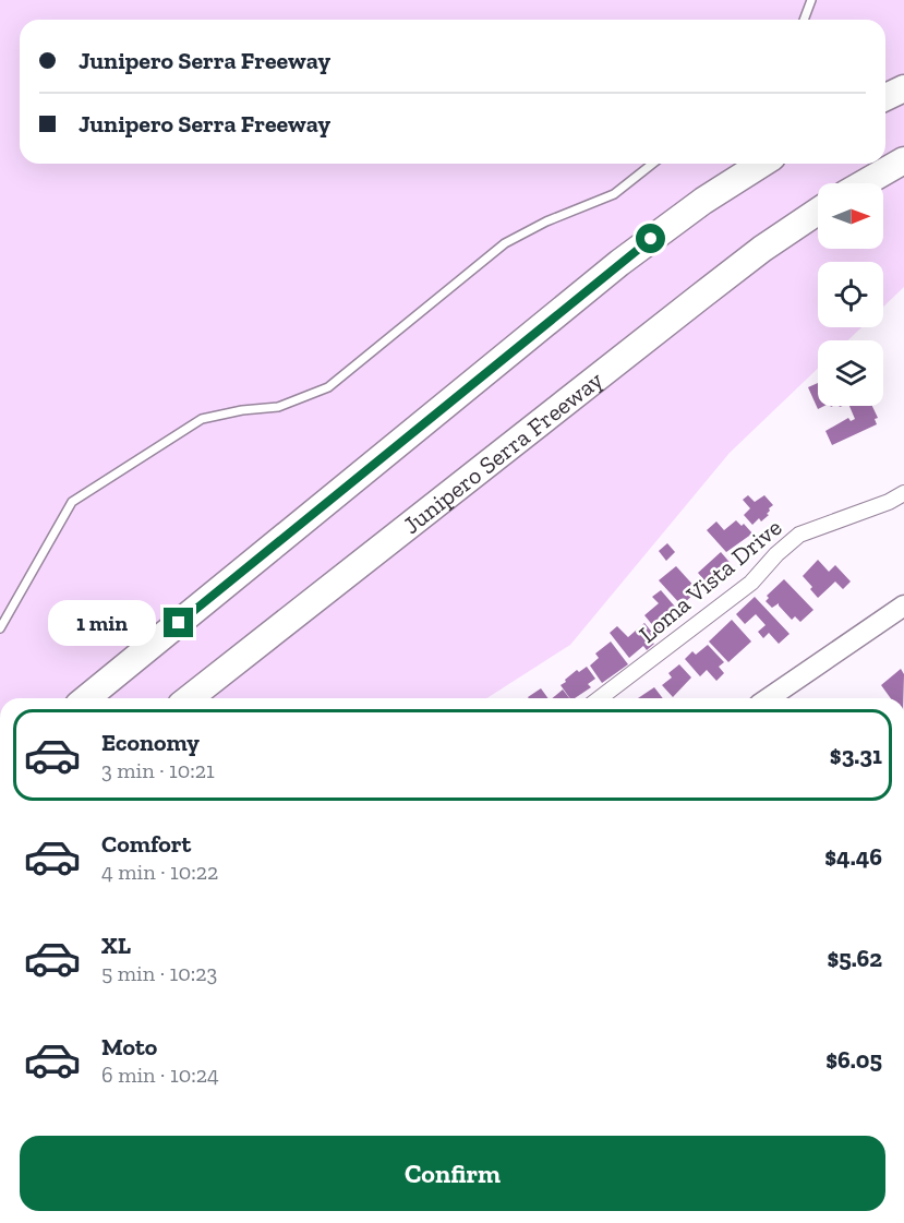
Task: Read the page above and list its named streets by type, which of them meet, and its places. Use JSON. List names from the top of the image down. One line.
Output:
{"streets":{"highway":["Junipero Serra Freeway"],"street":["Loma Vista Drive"]},"north":"right","page":{"banner":["Junipero Serra Freeway","Junipero Serra Freeway"],"bubble":"1 min","list":[{"name":"Economy","note":"3 min · 10:21","value":"$3.31"},{"name":"Comfort","note":"4 min · 10:22","value":"$4.46"},{"name":"XL","note":"5 min · 10:23","value":"$5.62"},{"name":"Moto","note":"6 min · 10:24","value":"$6.05"}],"buttons":"Confirm"}}
